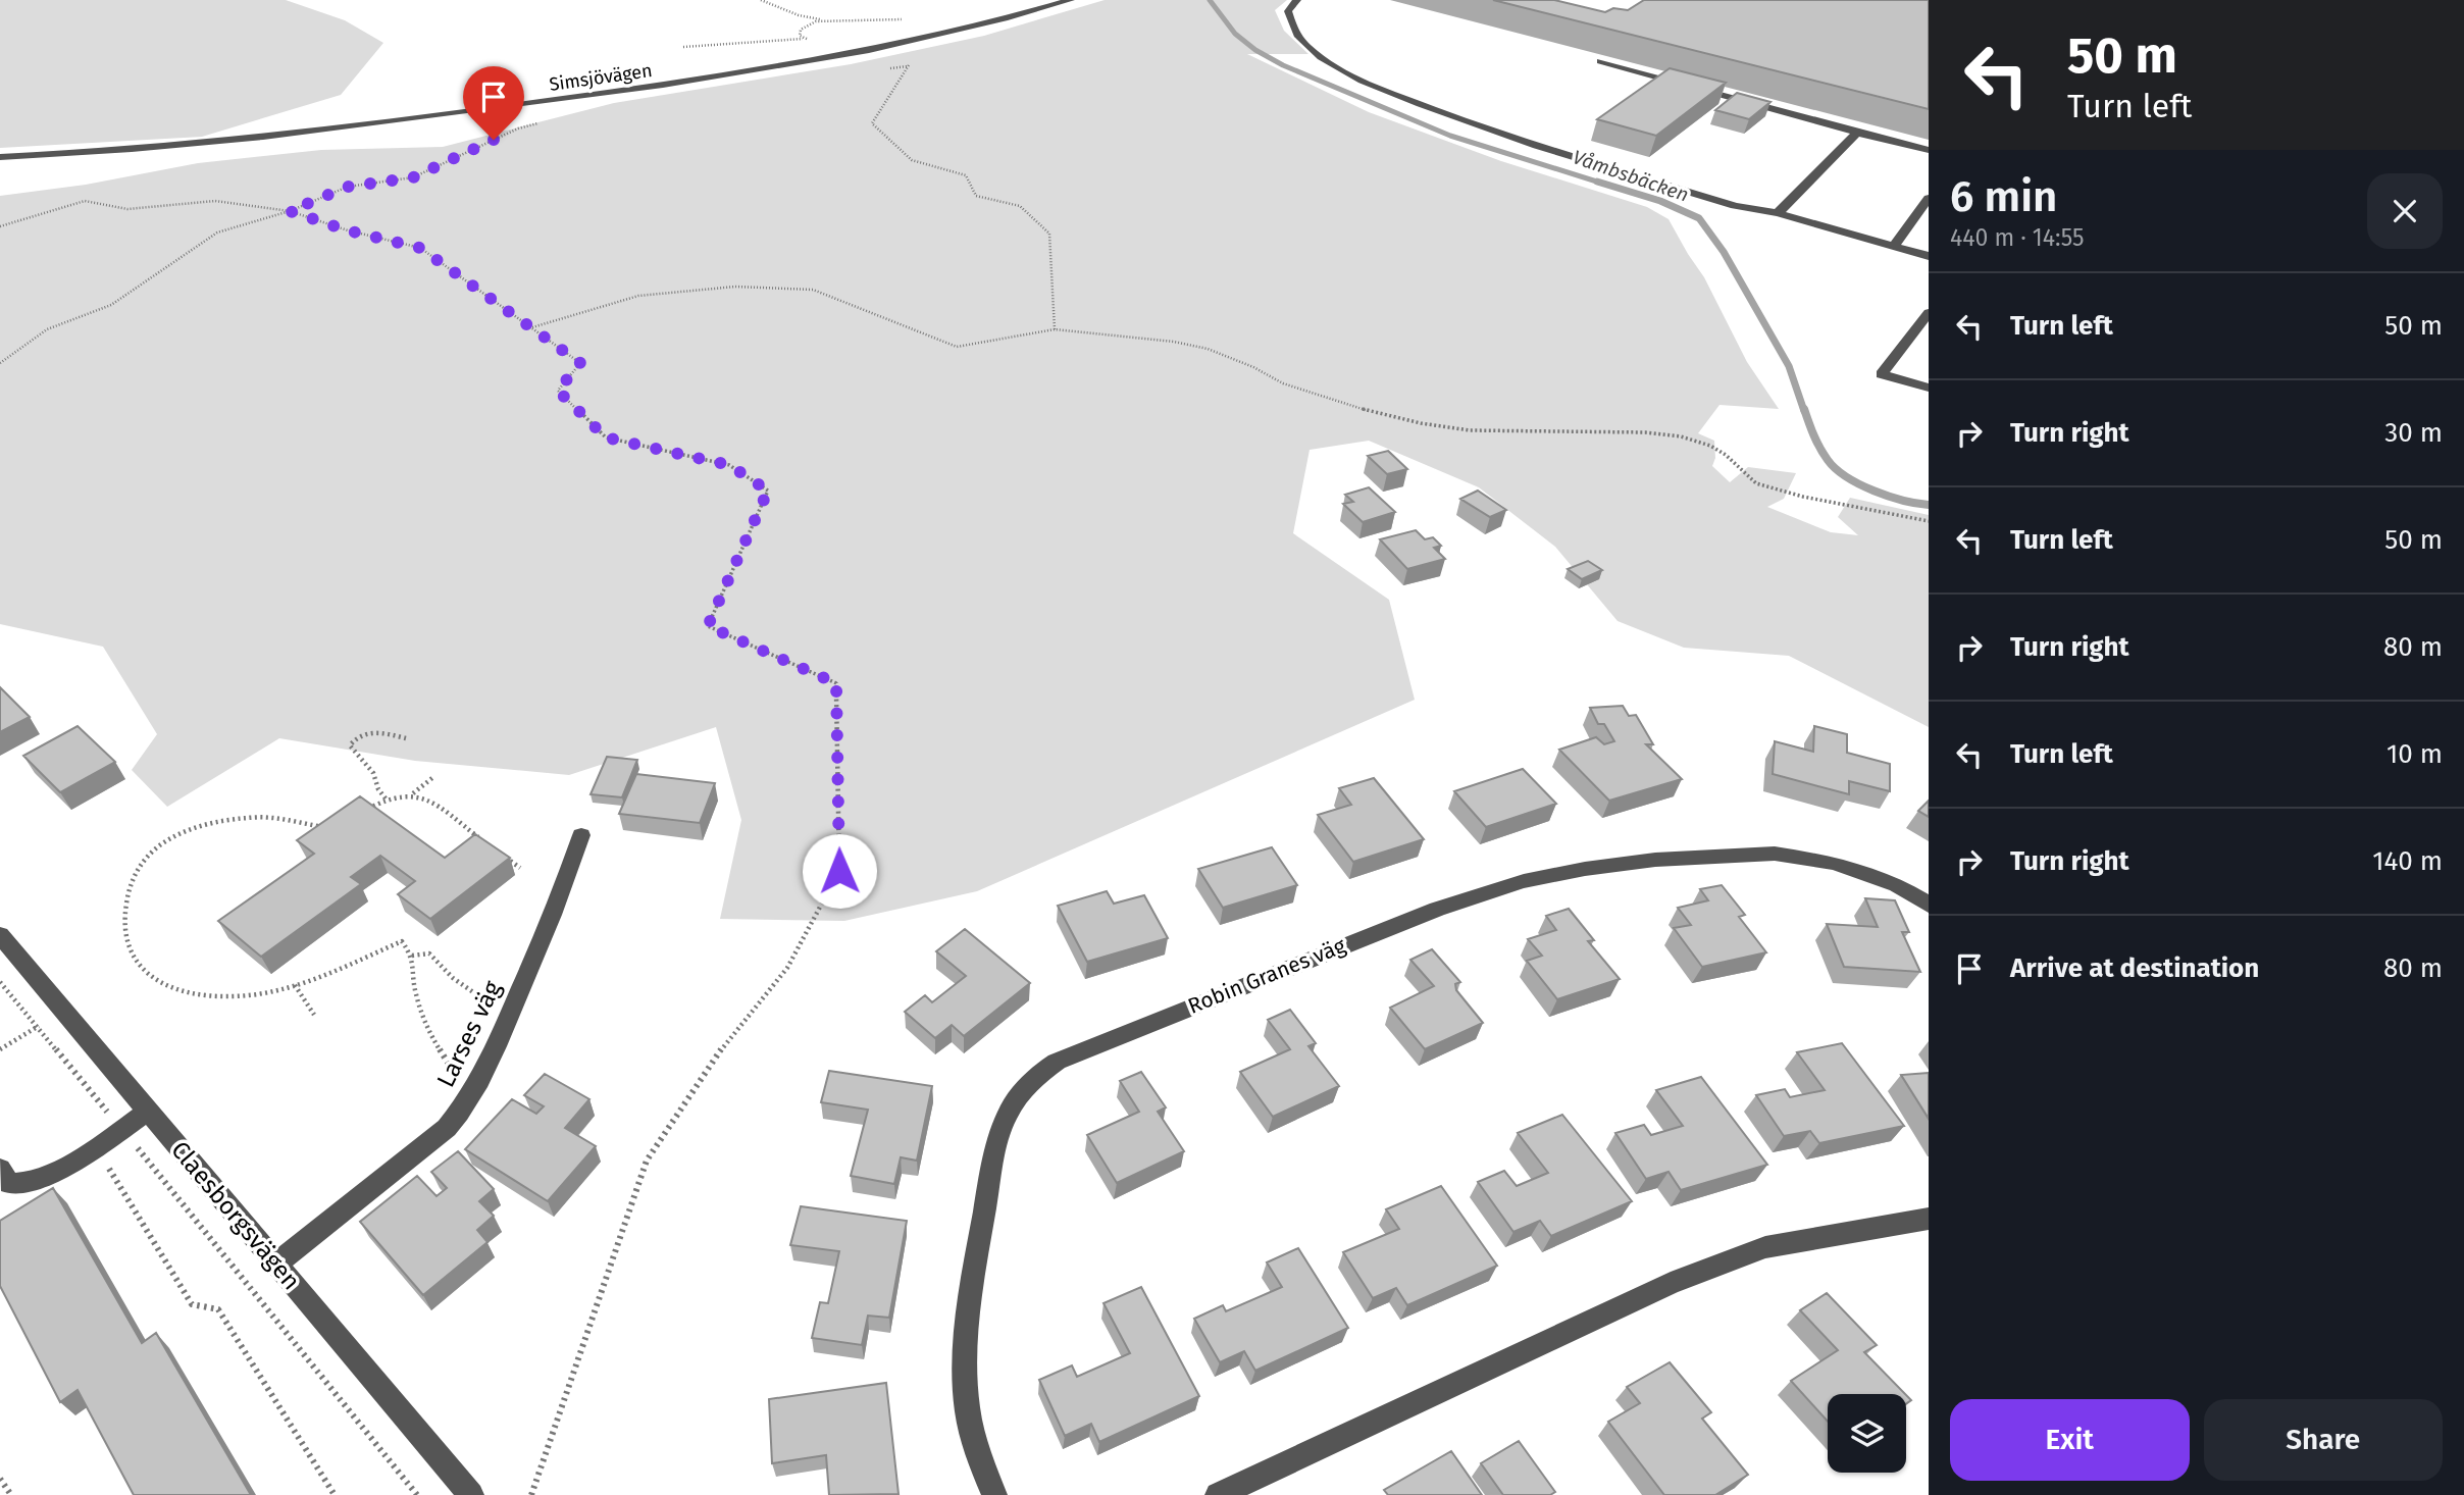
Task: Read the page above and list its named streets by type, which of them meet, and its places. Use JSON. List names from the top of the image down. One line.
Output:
{"streets":{"street":["Simsjövägen","Robin Granes väg","Larses väg","Claesborgsvägen"]},"crossings":[["Larses väg","Claesborgsvägen"]],"water":["Våmbsbäcken"],"page":{"turn":["50 m","Turn left"],"heading":["6 min","440 m · 14:55"],"list":[{"name":"Turn left","value":"50 m"},{"name":"Turn right","value":"30 m"},{"name":"Turn left","value":"50 m"},{"name":"Turn right","value":"80 m"},{"name":"Turn left","value":"10 m"},{"name":"Turn right","value":"140 m"},{"name":"Arrive at destination","value":"80 m"}],"buttons":["Exit","Share"]}}
